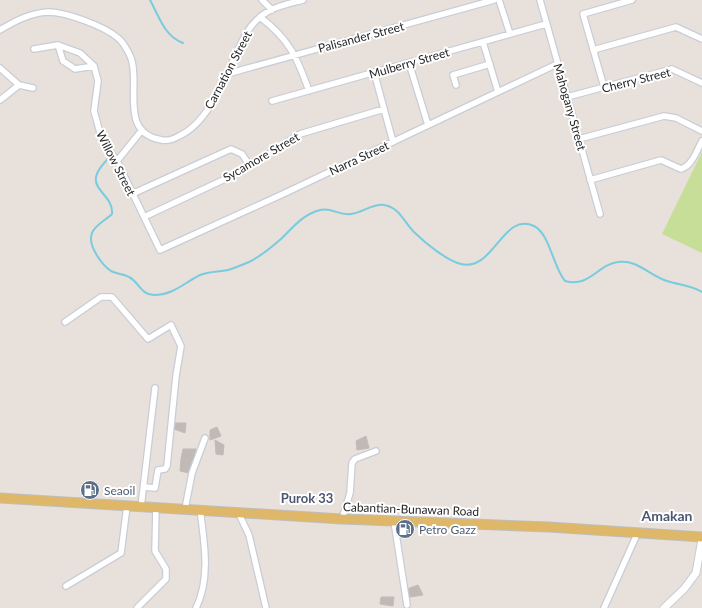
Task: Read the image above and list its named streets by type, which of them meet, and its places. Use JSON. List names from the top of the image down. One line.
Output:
{"streets":{"main road":["Cabantian-Bunawan Road"],"street":["Palisander Street","Mulberry Street","Carnation Street","Cherry Street","Mahogany Street","Sycamore Street","Narra Street","Willow Street"]},"crossings":[["Palisander Street","Carnation Street"],["Mulberry Street","Mahogany Street"],["Cherry Street","Mahogany Street"],["Mahogany Street","Narra Street"],["Sycamore Street","Willow Street"],["Narra Street","Willow Street"]],"districts":["Purok 33","Amakan"],"places":{"fuel station":["Seaoil","Petro Gazz"]}}
